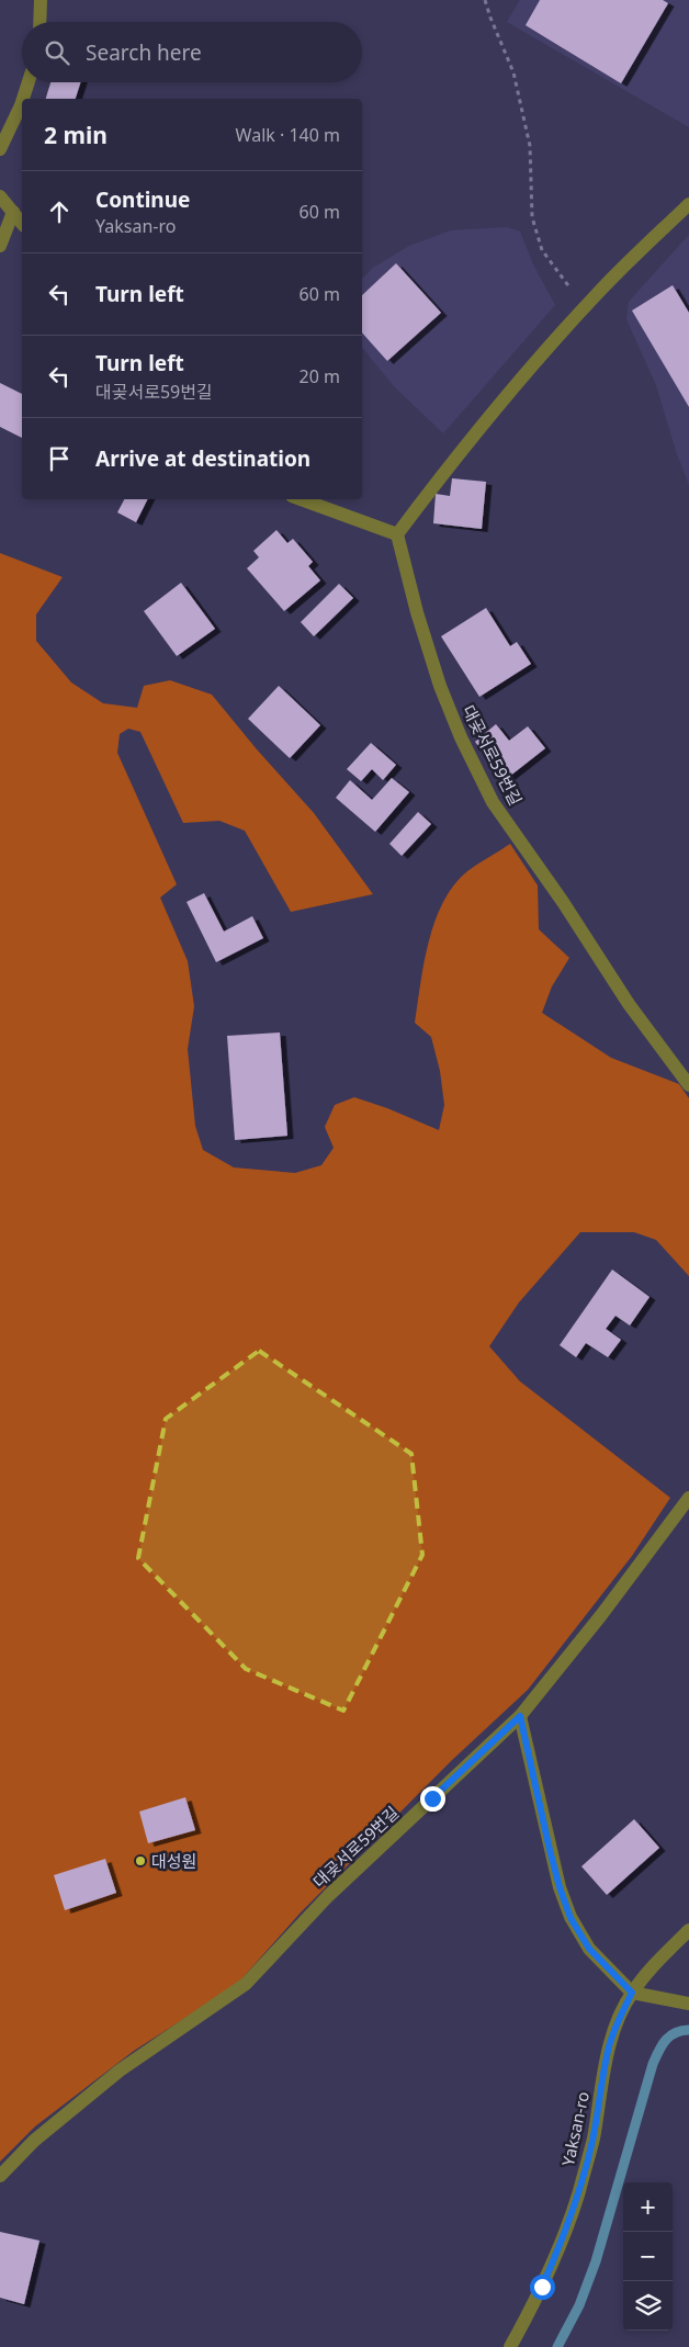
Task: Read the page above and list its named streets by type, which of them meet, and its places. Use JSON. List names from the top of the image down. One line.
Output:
{"streets":{"street":["대곶서로59번길","Yaksan-ro"]},"places":["대성원"],"page":{"search":"Search here","heading":["2 min","Walk · 140 m"],"list":[["Continue","Yaksan-ro","60 m"],["Turn left","60 m"],["Turn left","대곶서로59번길","20 m"],"Arrive at destination"],"map_buttons":["+","−"]}}
